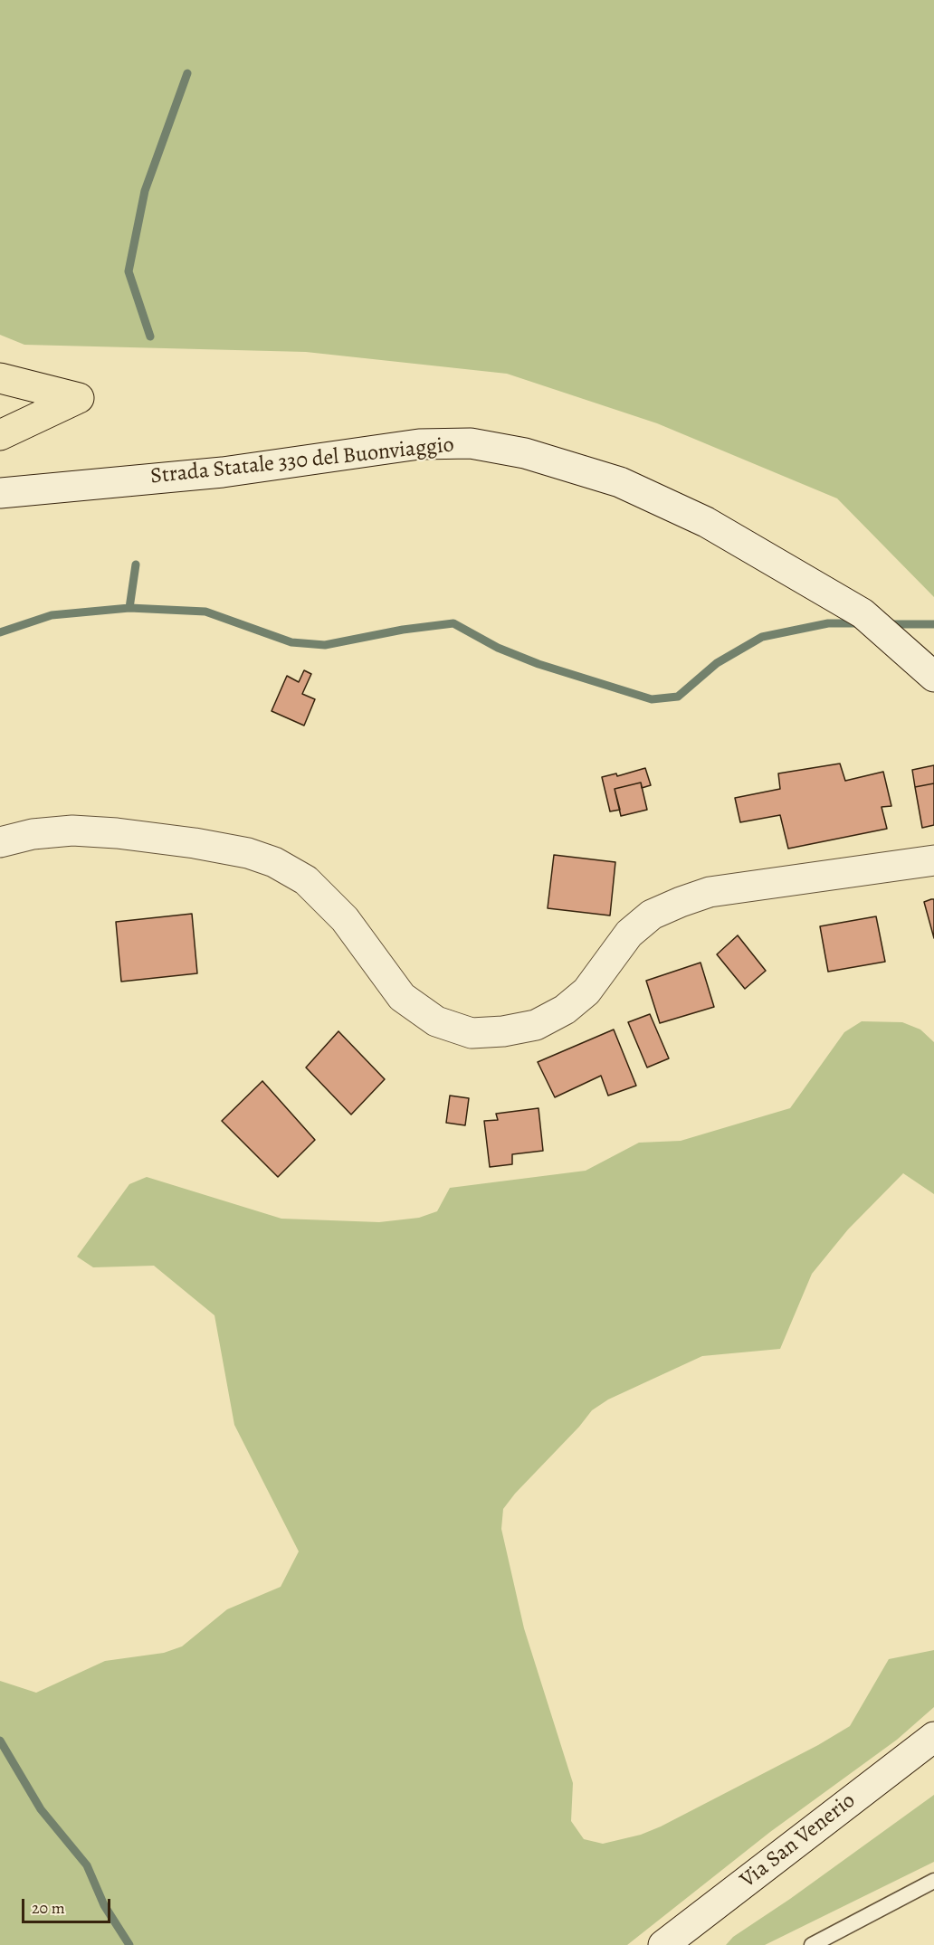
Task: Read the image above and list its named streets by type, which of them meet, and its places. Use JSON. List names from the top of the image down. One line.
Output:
{"streets":{"street":["Strada Statale 330 del Buonviaggio","Via San Venerio"]},"scale_bar":"20 m"}
